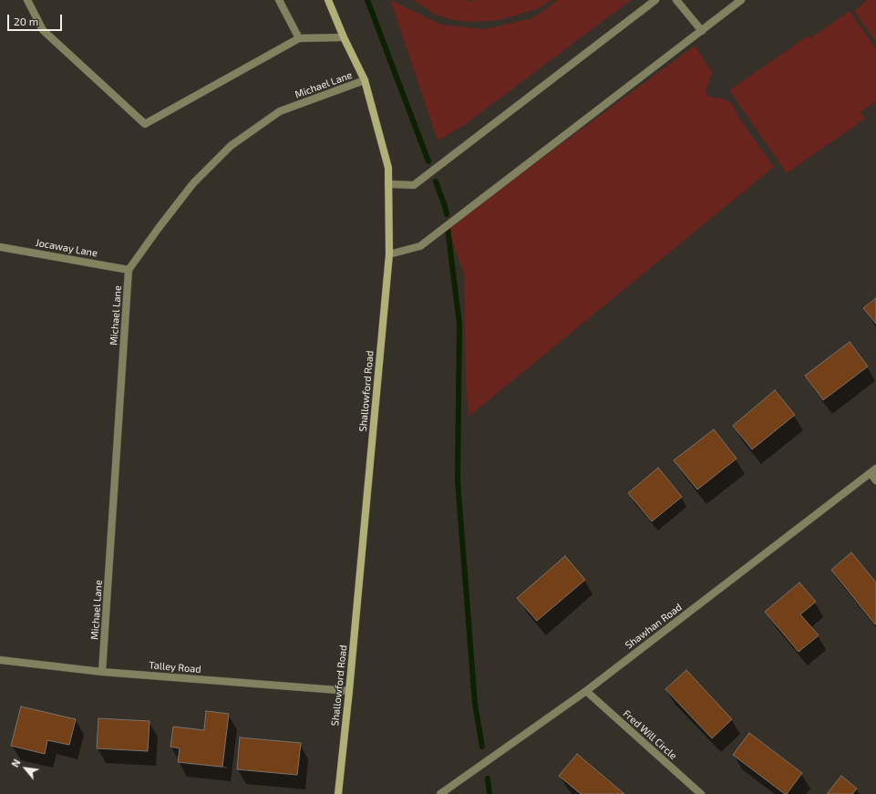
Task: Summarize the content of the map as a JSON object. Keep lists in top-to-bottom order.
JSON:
{
  "streets": {
    "street": [
      "Michael Lane",
      "Jocaway Lane",
      "Shallowford Road",
      "Shawhan Road",
      "Talley Road",
      "Fred Will Circle"
    ]
  },
  "crossings": [
    ["Michael Lane", "Jocaway Lane"],
    ["Michael Lane", "Shallowford Road"],
    ["Michael Lane", "Talley Road"],
    ["Shallowford Road", "Talley Road"],
    ["Shawhan Road", "Fred Will Circle"]
  ],
  "scale_bar": "20 m",
  "north": "top left"
}
